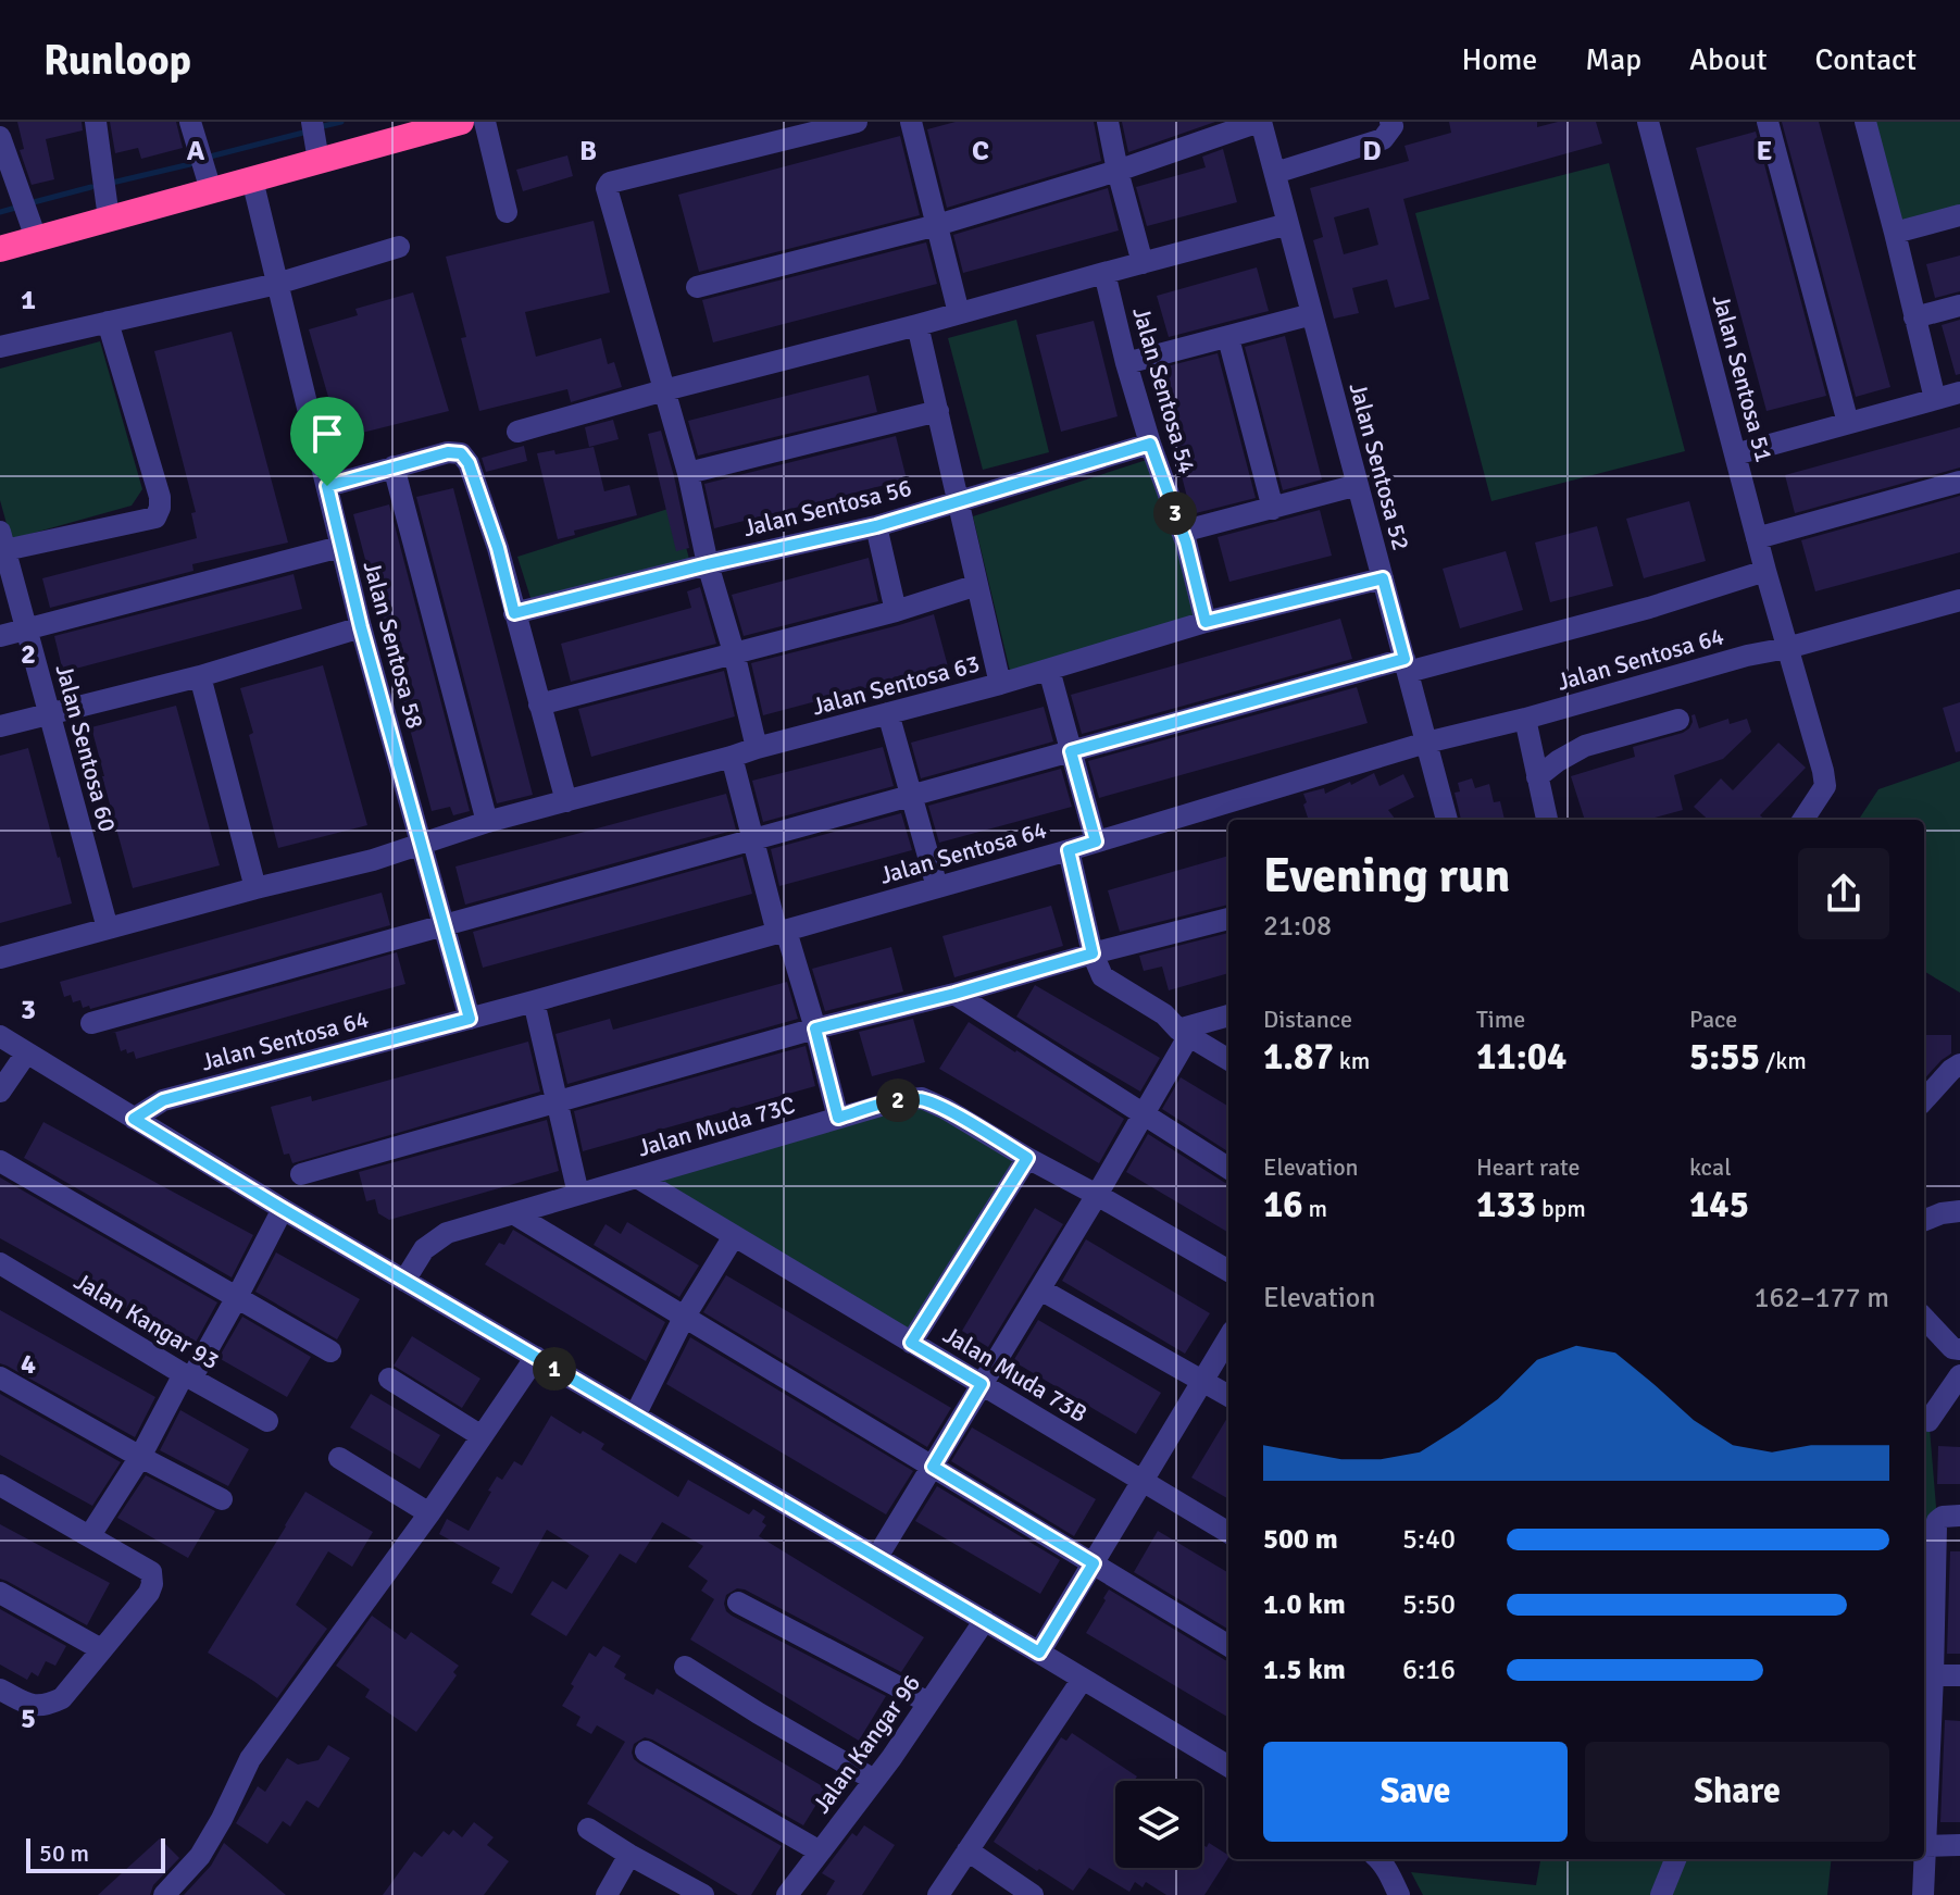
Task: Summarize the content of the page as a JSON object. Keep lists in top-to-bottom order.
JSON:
{
  "streets": {
    "street": [
      "Jalan Sentosa 51",
      "Jalan Sentosa 54",
      "Jalan Sentosa 52",
      "Jalan Sentosa 56",
      "Jalan Sentosa 58",
      "Jalan Sentosa 64",
      "Jalan Sentosa 63",
      "Jalan Sentosa 60",
      "Jalan Muda 73C",
      "Jalan Kangar 93",
      "Jalan Muda 73B",
      "Jalan Kangar 96"
    ]
  },
  "crossings": [
    ["Jalan Sentosa 51", "Jalan Sentosa 64"],
    ["Jalan Sentosa 54", "Jalan Sentosa 56"],
    ["Jalan Sentosa 54", "Jalan Sentosa 63"],
    ["Jalan Sentosa 52", "Jalan Sentosa 64"],
    ["Jalan Sentosa 52", "Jalan Sentosa 63"],
    ["Jalan Sentosa 58", "Jalan Sentosa 64"],
    ["Jalan Sentosa 58", "Jalan Sentosa 63"],
    ["Jalan Sentosa 63", "Jalan Sentosa 60"],
    ["Jalan Muda 73C", "Jalan Muda 73B"]
  ],
  "scale_bar": "50 m",
  "page": {
    "header": "Runloop",
    "nav": [
      "Home",
      "Map",
      "About",
      "Contact"
    ],
    "pins": ["3", "2", "1"],
    "heading": ["Evening run", "21:08"],
    "stats": [
      ["Distance", "1.87 km"],
      ["Time", "11:04"],
      ["Pace", "5:55 /km"],
      ["Elevation", "16 m"],
      ["Heart rate", "133 bpm"],
      ["kcal", "145"]
    ],
    "chart": ["Elevation", "162–177 m"],
    "list": [
      {
        "name": "500 m",
        "note": "5:40"
      },
      {
        "name": "1.0 km",
        "note": "5:50"
      },
      {
        "name": "1.5 km",
        "note": "6:16"
      }
    ],
    "buttons": ["Save", "Share"],
    "scale": "50 m"
  },
  "grid": {
    "columns": [
      "A",
      "B",
      "C",
      "D",
      "E"
    ],
    "rows": [
      "1",
      "2",
      "3",
      "4",
      "5"
    ]
  }
}
